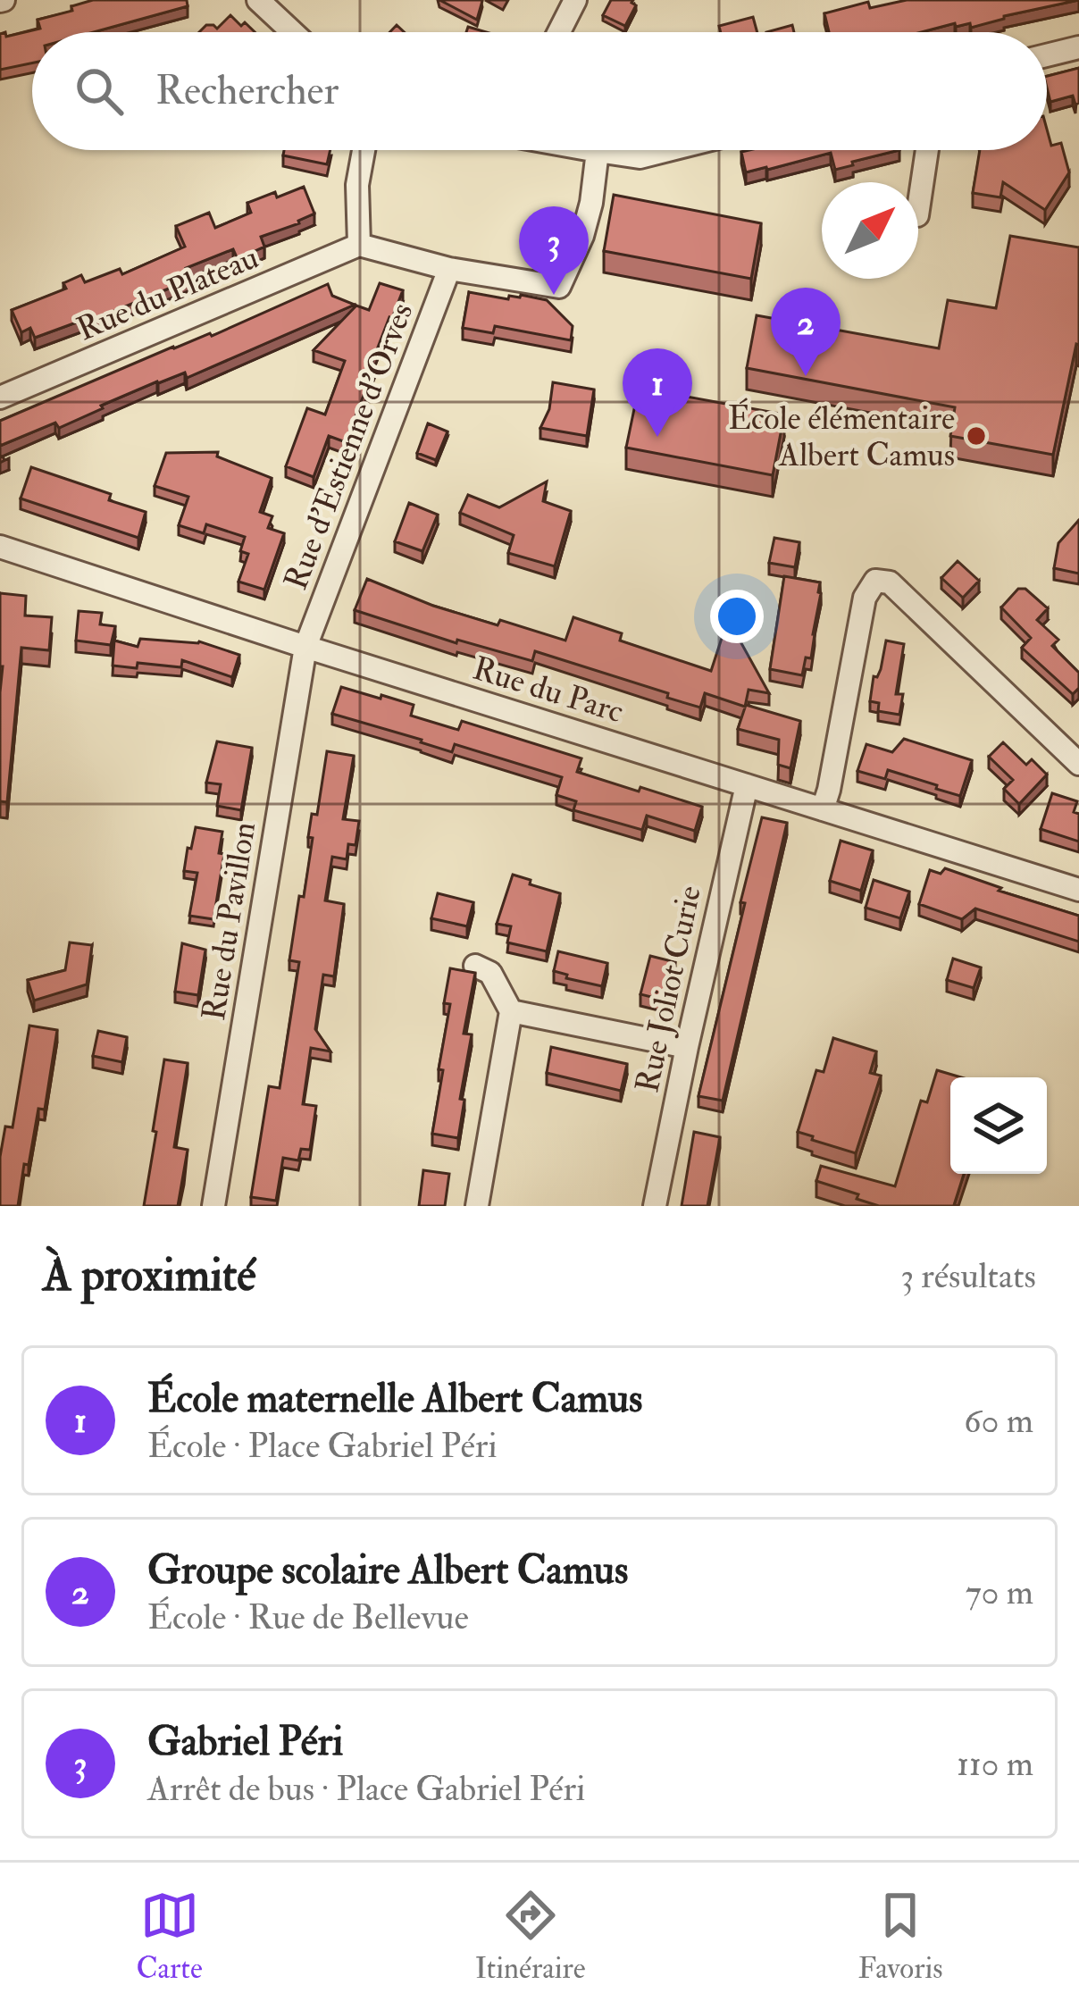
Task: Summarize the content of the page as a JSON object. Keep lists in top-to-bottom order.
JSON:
{
  "streets": {
    "street": [
      "Rue du Plateau",
      "Rue d'Estienne d'Orves",
      "Rue du Parc",
      "Rue du Pavillon",
      "Rue Joliot Curie"
    ]
  },
  "crossings": [
    ["Rue d'Estienne d'Orves", "Rue du Parc"],
    ["Rue d'Estienne d'Orves", "Rue du Pavillon"],
    ["Rue du Parc", "Rue du Pavillon"],
    ["Rue du Parc", "Rue Joliot Curie"]
  ],
  "places": ["École élémentaire Albert Camus"],
  "north": "top right",
  "page": {
    "search": "Rechercher",
    "pins": ["3", "2", "1"],
    "heading": ["À proximité", "3 résultats"],
    "list": [
      {
        "mark": "1",
        "name": "École maternelle Albert Camus",
        "note": "École · Place Gabriel Péri",
        "value": "60 m"
      },
      {
        "mark": "2",
        "name": "Groupe scolaire Albert Camus",
        "note": "École · Rue de Bellevue",
        "value": "70 m"
      },
      {
        "mark": "3",
        "name": "Gabriel Péri",
        "note": "Arrêt de bus · Place Gabriel Péri",
        "value": "110 m"
      }
    ],
    "nav": ["Carte", "Itinéraire", "Favoris"]
  }
}
